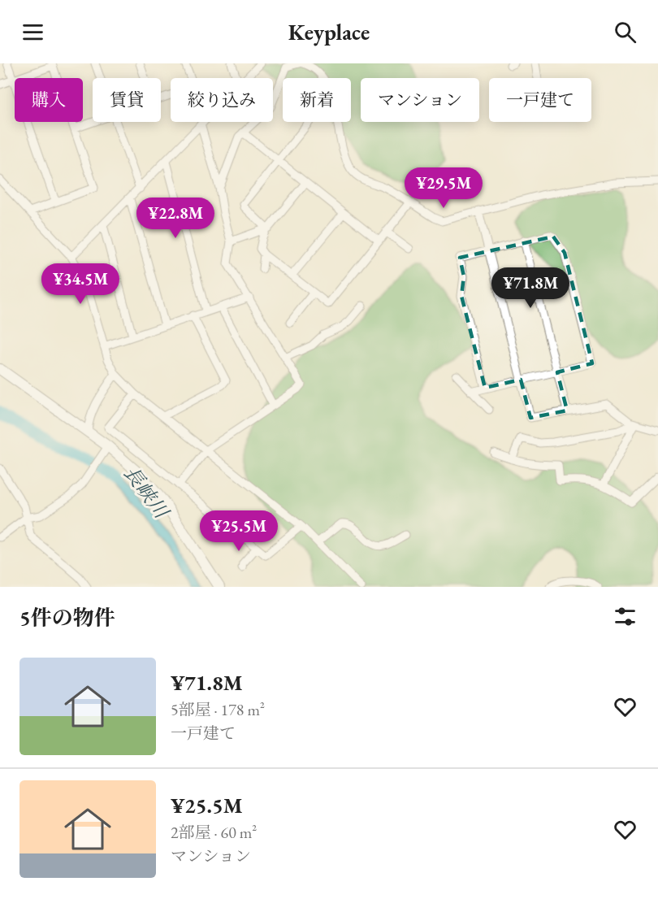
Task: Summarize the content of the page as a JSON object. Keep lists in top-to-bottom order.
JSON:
{
  "water": ["長峡川"],
  "page": {
    "header": "Keyplace",
    "chip": [
      "購入",
      "賃貸",
      "絞り込み",
      "新着",
      "マンション",
      "一戸建て"
    ],
    "price": [
      "¥29.5M",
      "¥22.8M",
      "¥34.5M",
      "¥71.8M",
      "¥25.5M"
    ],
    "heading": "5件の物件",
    "list": [
      {
        "name": "¥71.8M",
        "note": "5部屋 · 178 m² · 一戸建て"
      },
      {
        "name": "¥25.5M",
        "note": "2部屋 · 60 m² · マンション"
      }
    ]
  }
}
